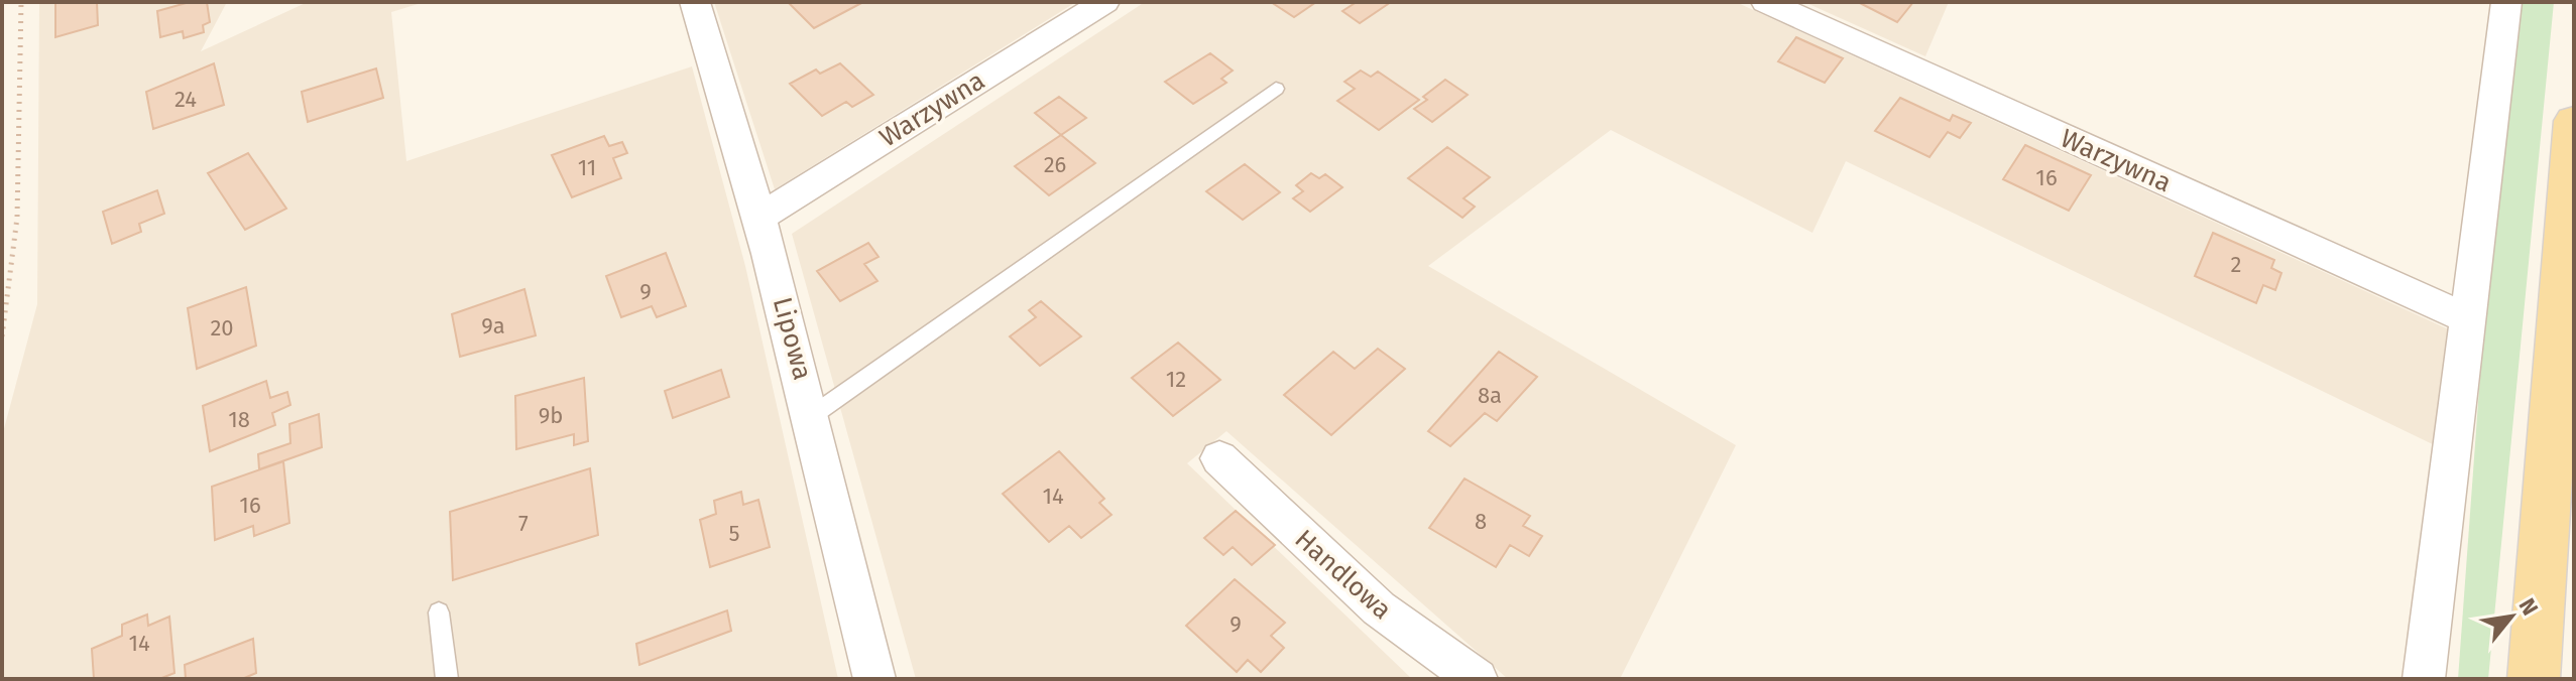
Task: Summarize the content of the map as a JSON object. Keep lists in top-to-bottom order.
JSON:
{
  "streets": {
    "street": ["Warzywna", "Lipowa", "Handlowa"]
  },
  "crossings": [
    ["Warzywna", "Lipowa"]
  ],
  "house_numbers": [
    "24",
    "26",
    "11",
    "16",
    "2",
    "9",
    "9a",
    "20",
    "12",
    "8a",
    "9b",
    "18",
    "14",
    "16",
    "8",
    "7",
    "5",
    "9",
    "14"
  ],
  "north": "top right"
}
